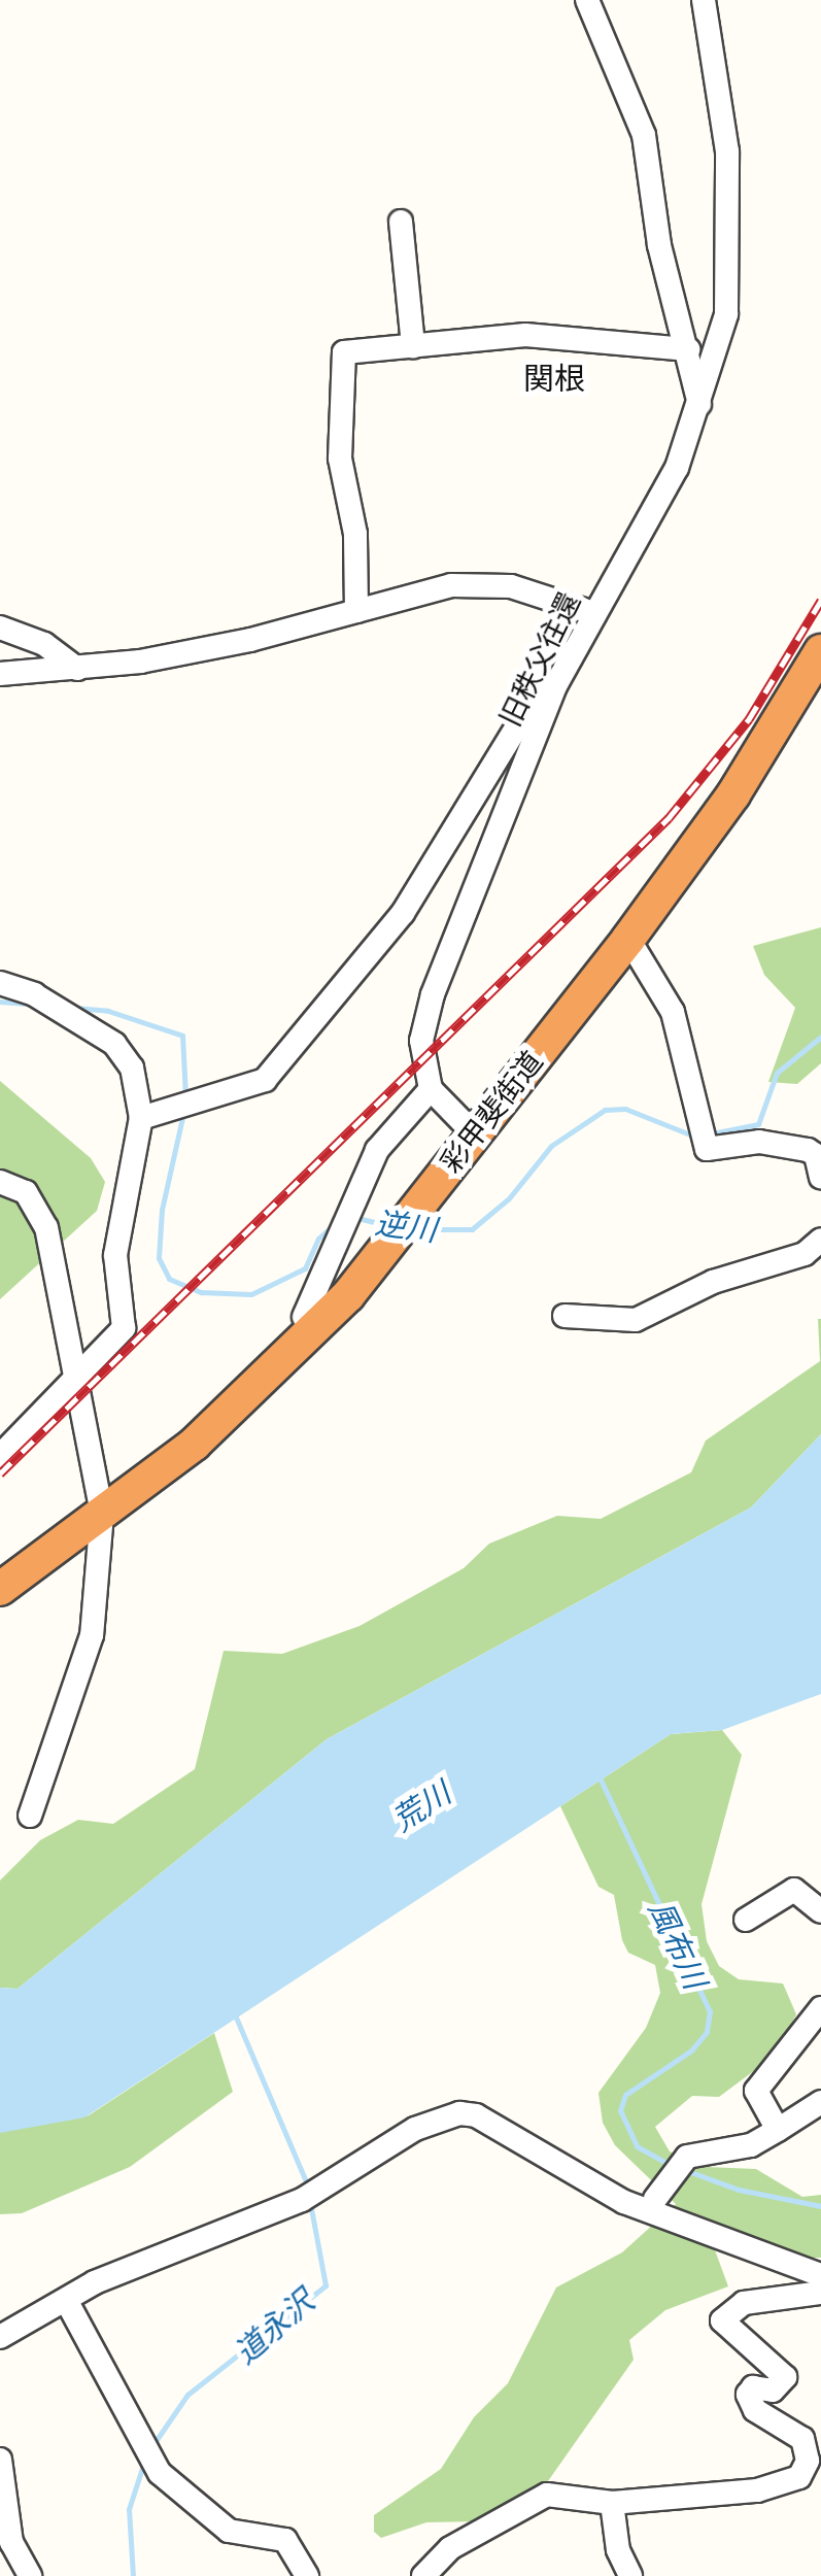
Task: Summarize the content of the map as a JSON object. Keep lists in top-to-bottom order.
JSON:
{
  "streets": {
    "highway": ["彩甲斐街道"],
    "street": ["旧秩父往還"]
  },
  "districts": ["関根"],
  "water": [
    "逆川",
    "荒川",
    "風布川",
    "道永沢"
  ]
}
